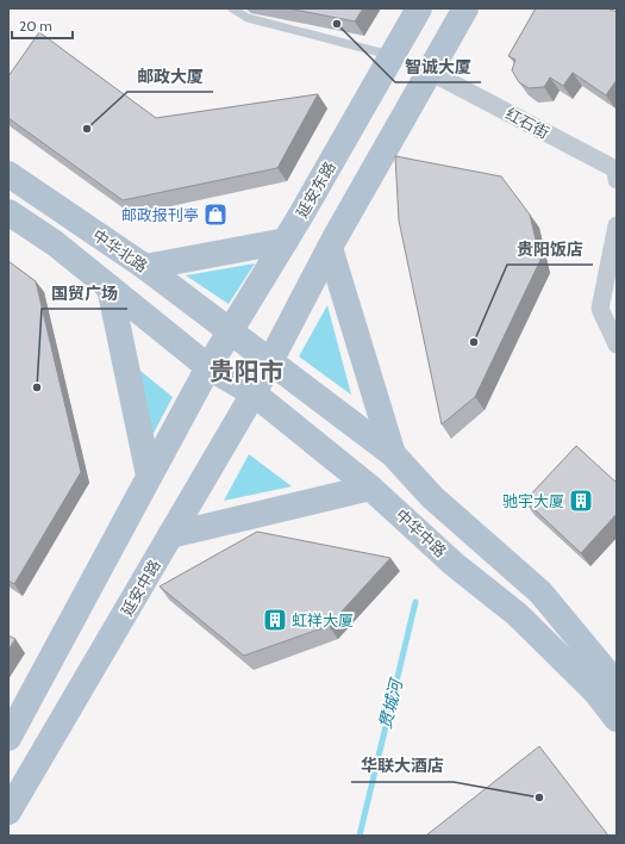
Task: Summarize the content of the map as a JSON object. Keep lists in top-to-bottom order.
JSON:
{
  "streets": {
    "main road": [
      "延安东路",
      "中华北路",
      "中华中路",
      "延安中路"
    ],
    "street": ["红石街"]
  },
  "crossings": [
    ["延安东路", "中华北路"],
    ["延安东路", "中华中路"],
    ["中华中路", "延安中路"]
  ],
  "districts": ["贵阳市"],
  "water": ["贯城河"],
  "places": {
    "other": [
      "智诚大厦",
      "邮政大厦",
      "贵阳饭店",
      "国贸广场",
      "华联大酒店"
    ],
    "shop": ["邮政报刊亭"],
    "building": ["驰宇大厦", "虹祥大厦"]
  },
  "scale_bar": "20 m"
}
